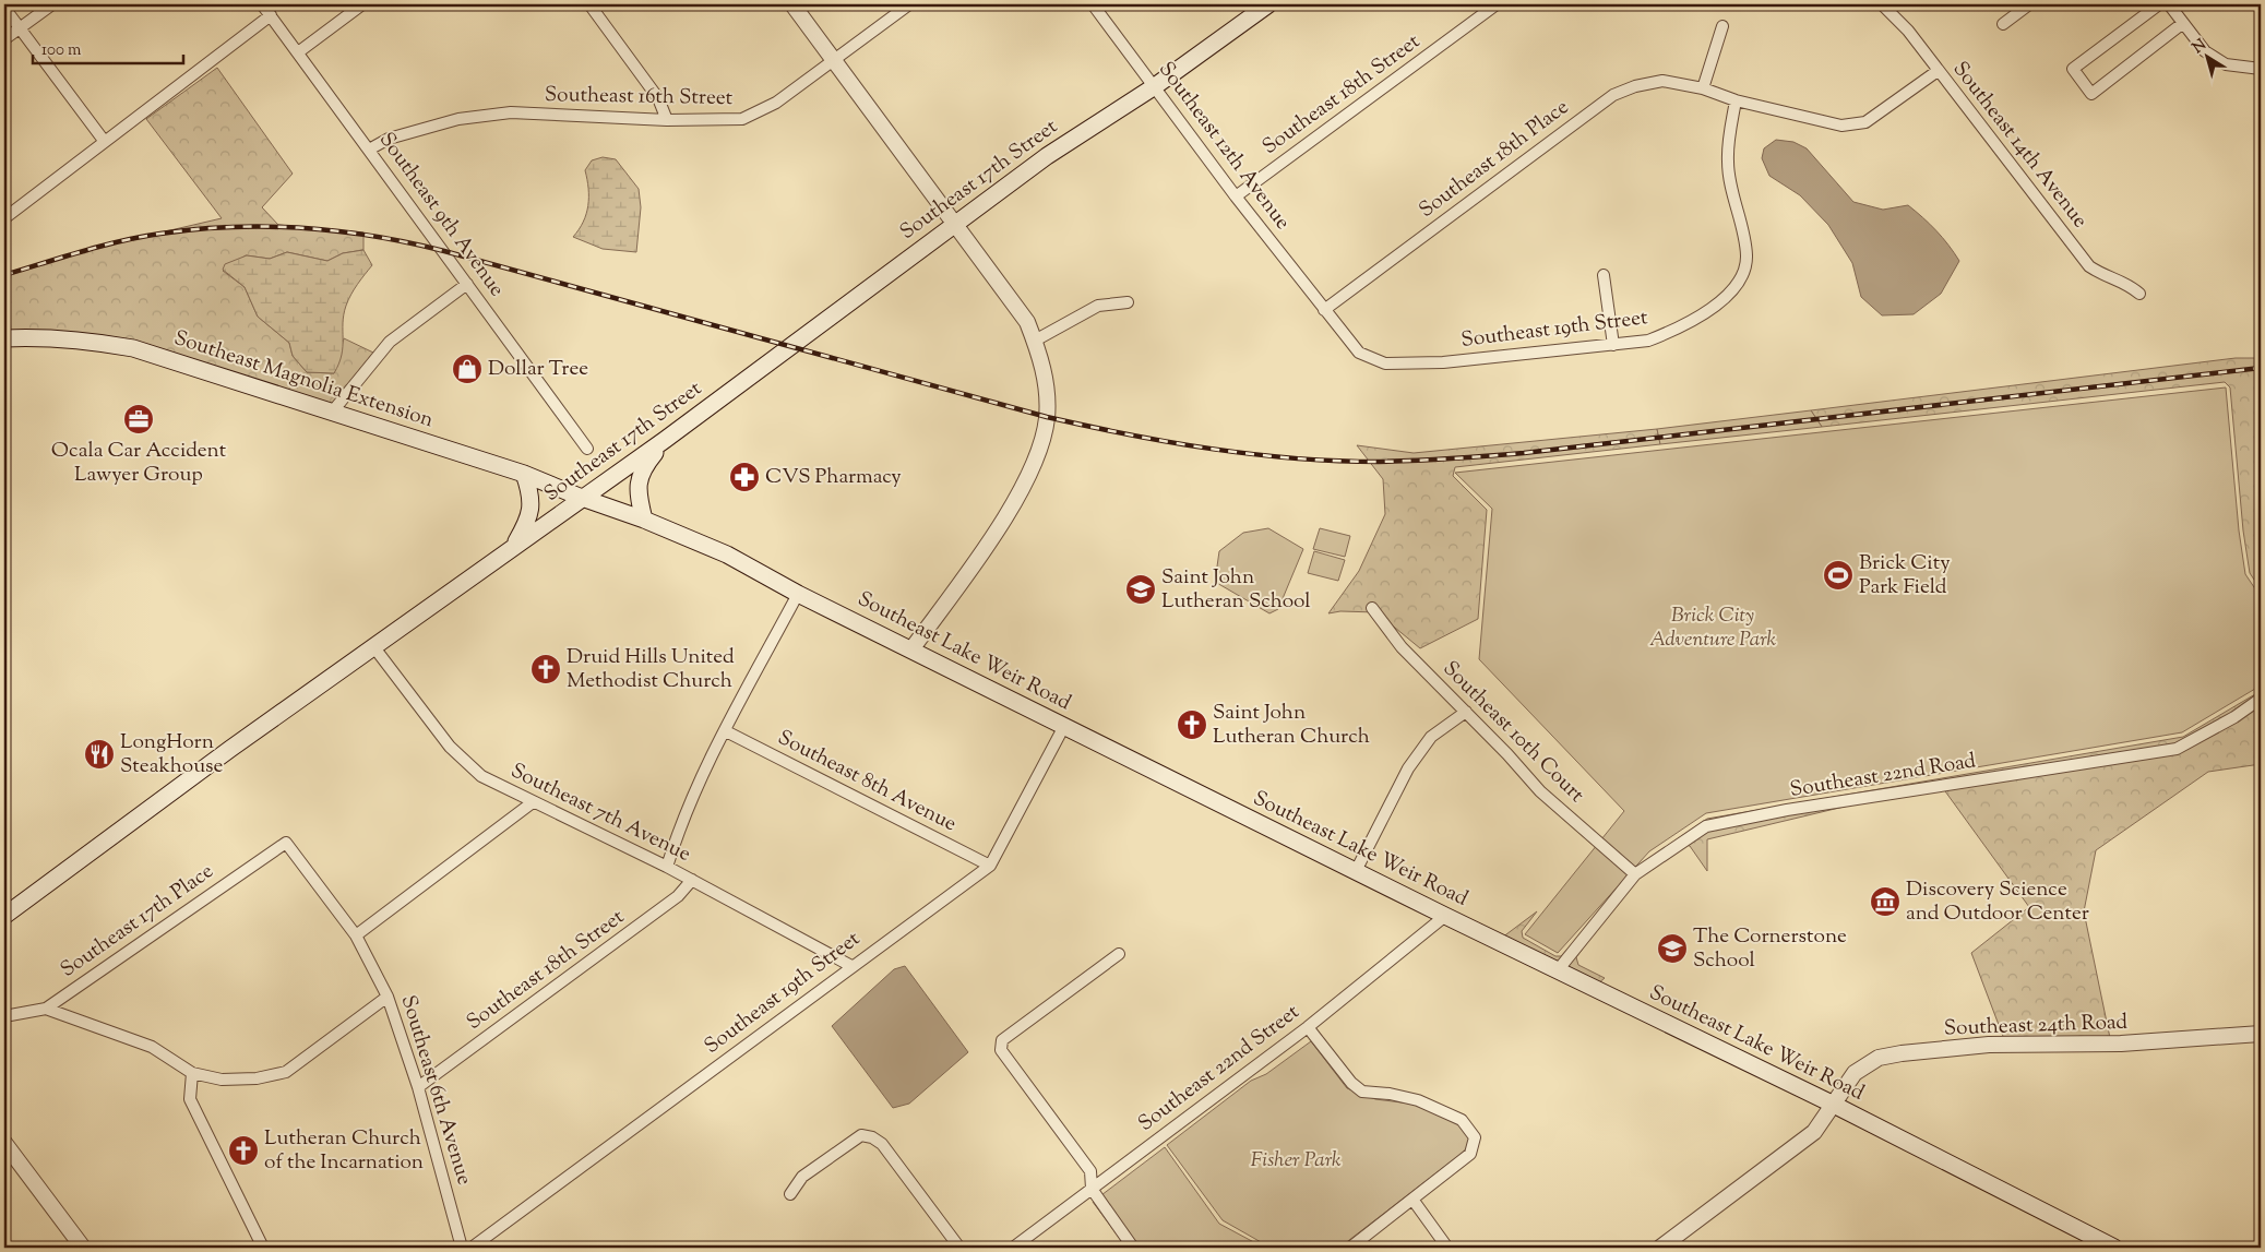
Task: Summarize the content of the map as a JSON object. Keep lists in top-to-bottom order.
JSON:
{
  "streets": {
    "main road": ["Southeast 17th Street", "Southeast Magnolia Extension", "Southeast Lake Weir Road"],
    "street": [
      "Southeast 18th Street",
      "Southeast 16th Street",
      "Southeast 14th Avenue",
      "Southeast 12th Avenue",
      "Southeast 18th Place",
      "Southeast 9th Avenue",
      "Southeast 19th Street",
      "Southeast 10th Court",
      "Southeast 22nd Road",
      "Southeast 8th Avenue",
      "Southeast 7th Avenue",
      "Southeast 17th Place",
      "Southeast 24th Road",
      "Southeast 22nd Street",
      "Southeast 6th Avenue"
    ]
  },
  "crossings": [
    ["Southeast 18th Street", "Southeast 12th Avenue"],
    ["Southeast 18th Street", "Southeast 7th Avenue"],
    ["Southeast 18th Street", "Southeast 6th Avenue"],
    ["Southeast 16th Street", "Southeast 9th Avenue"],
    ["Southeast 14th Avenue", "Southeast 18th Place"],
    ["Southeast 12th Avenue", "Southeast 18th Place"],
    ["Southeast 12th Avenue", "Southeast 17th Street"],
    ["Southeast 12th Avenue", "Southeast 19th Street"],
    ["Southeast 18th Place", "Southeast 19th Street"],
    ["Southeast 17th Street", "Southeast Magnolia Extension"],
    ["Southeast 17th Street", "Southeast Lake Weir Road"],
    ["Southeast 17th Street", "Southeast 7th Avenue"],
    ["Southeast 19th Street", "Southeast Lake Weir Road"],
    ["Southeast 19th Street", "Southeast 8th Avenue"],
    ["Southeast 19th Street", "Southeast 7th Avenue"],
    ["Southeast Magnolia Extension", "Southeast Lake Weir Road"],
    ["Southeast Lake Weir Road", "Southeast 22nd Road"],
    ["Southeast Lake Weir Road", "Southeast 24th Road"],
    ["Southeast Lake Weir Road", "Southeast 22nd Street"],
    ["Southeast 10th Court", "Southeast 22nd Road"],
    ["Southeast 17th Place", "Southeast 6th Avenue"]
  ],
  "parks": ["Brick City Adventure Park", "Fisher Park"],
  "places": {
    "shop": ["Dollar Tree"],
    "office": ["Ocala Car Accident Lawyer Group"],
    "pharmacy": ["CVS Pharmacy"],
    "sports": ["Brick City Park Field"],
    "school or university": ["Saint John Lutheran School", "The Cornerstone School"],
    "church": ["Druid Hills United Methodist Church", "Saint John Lutheran Church", "Lutheran Church of the Incarnation"],
    "restaurant": ["LongHorn Steakhouse"],
    "museum": ["Discovery Science and Outdoor Center"]
  },
  "scale_bar": "100 m",
  "north": "top left"
}
